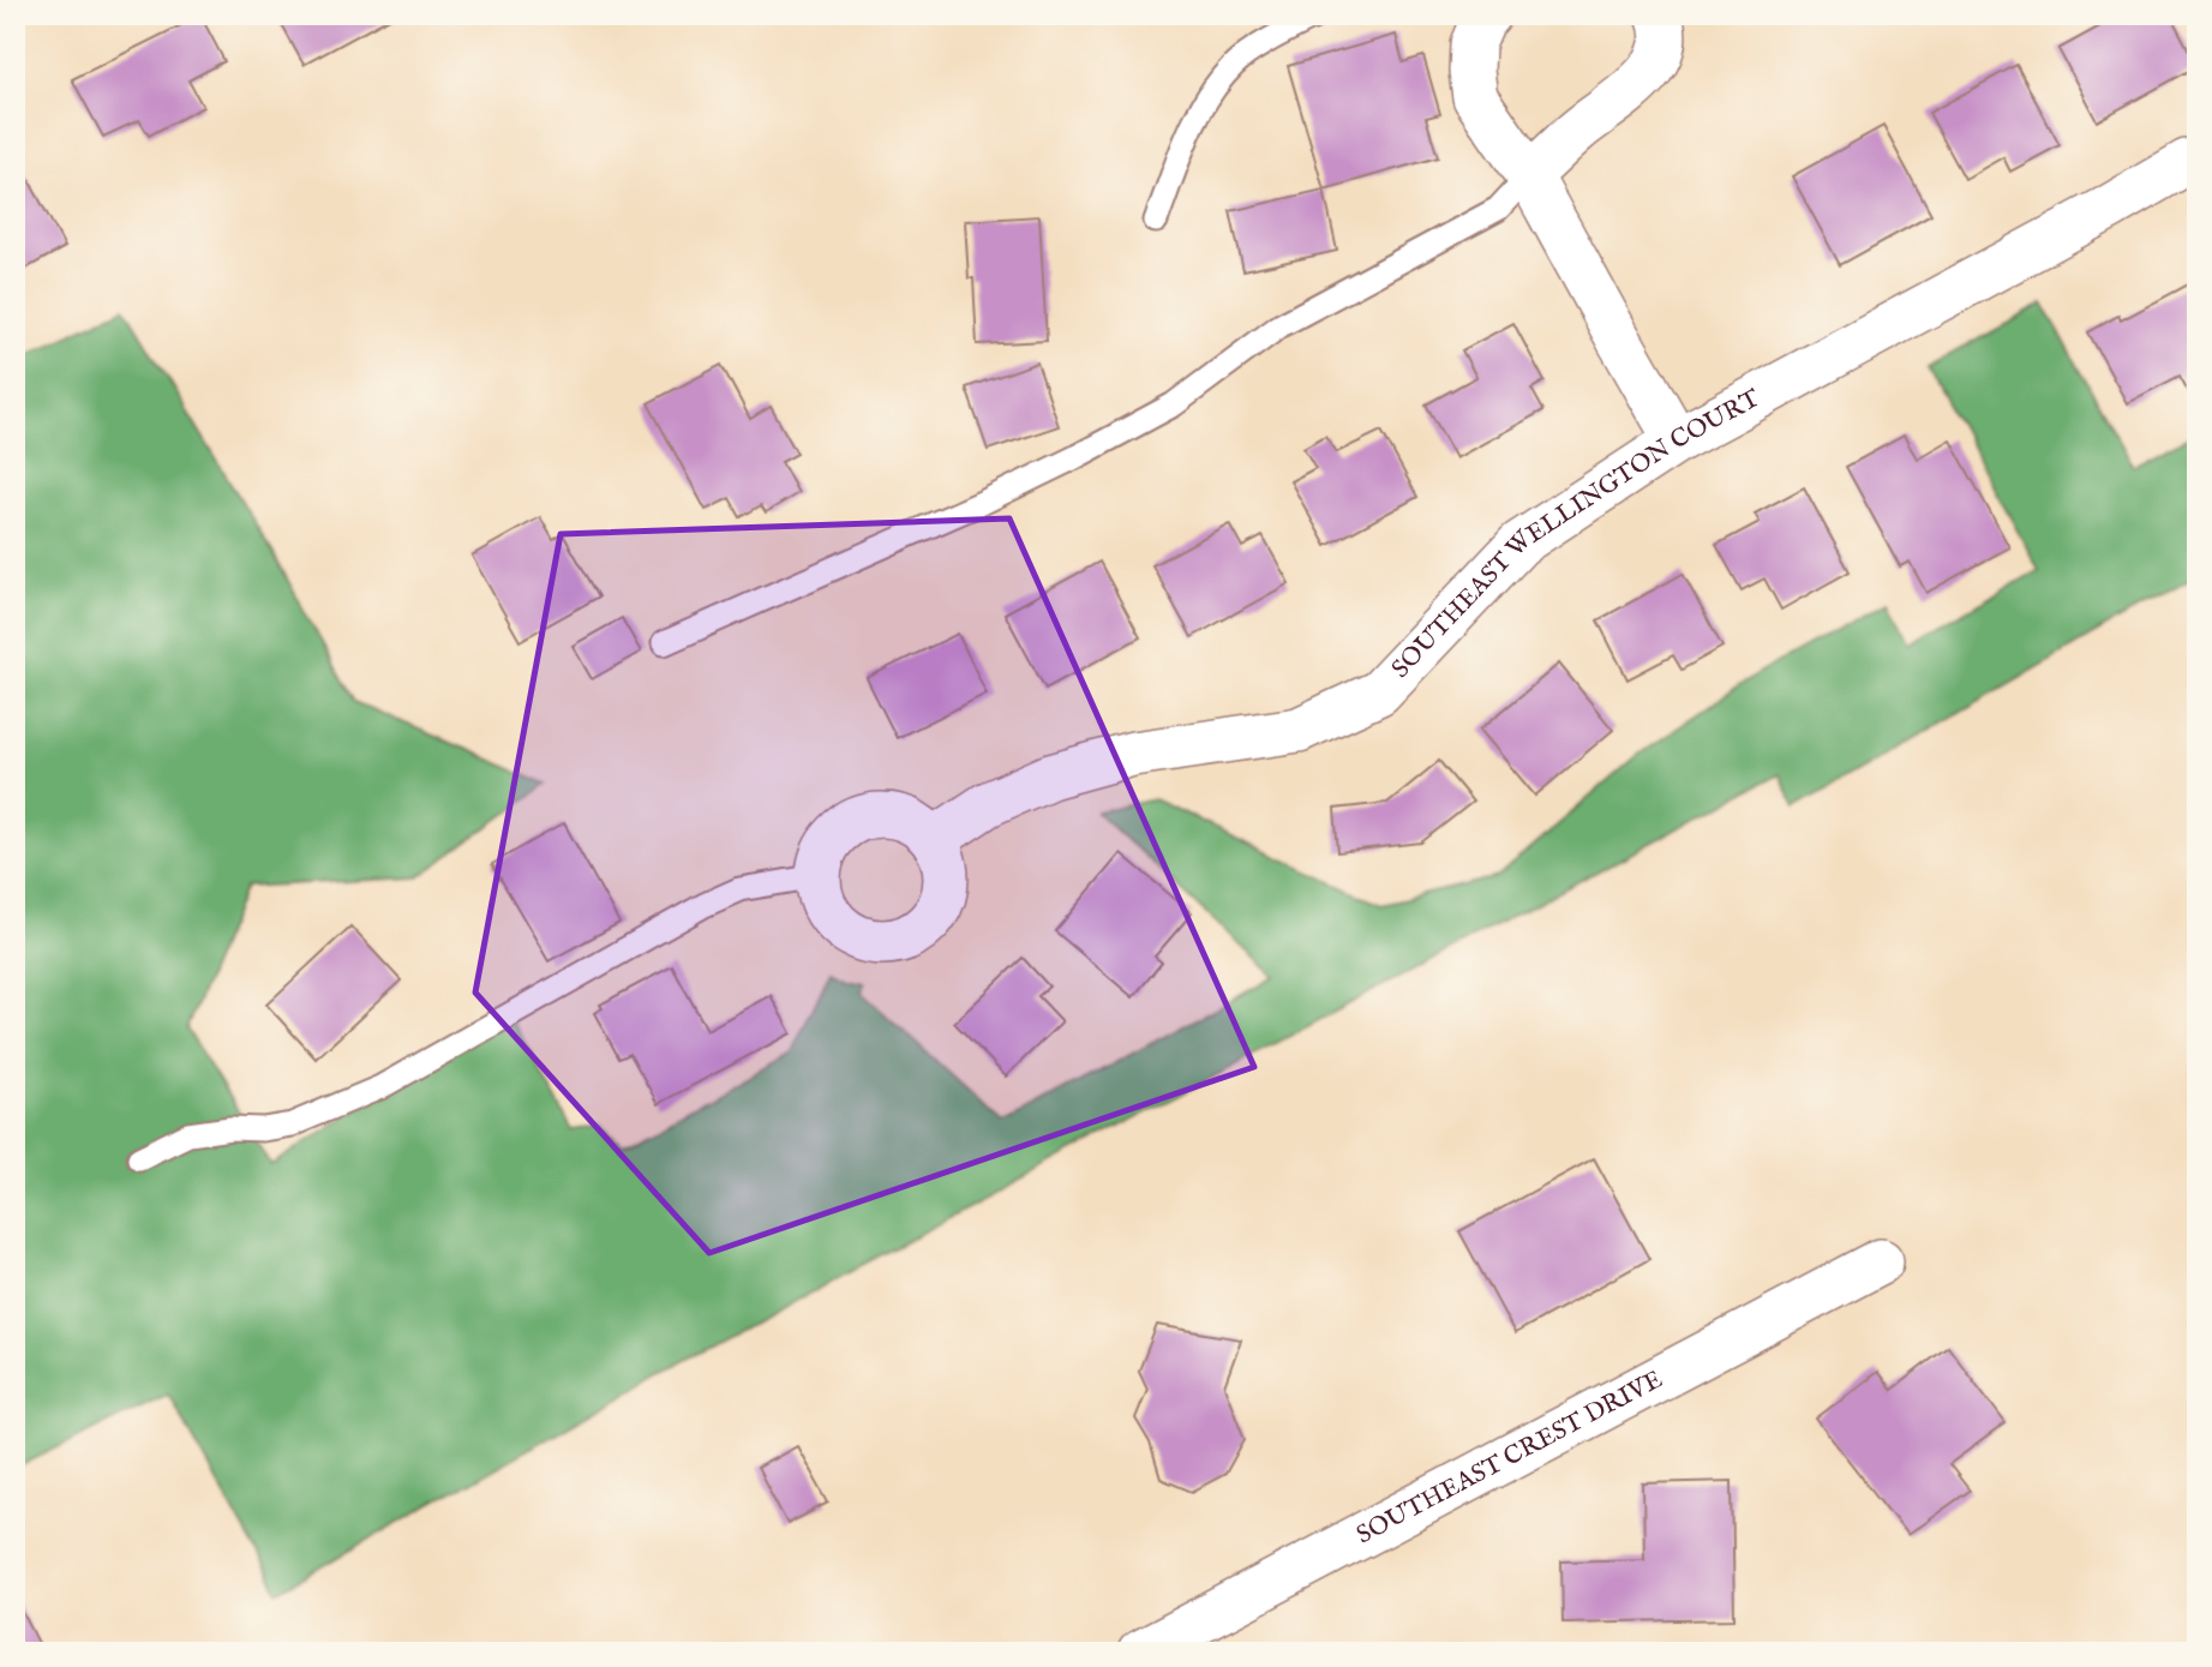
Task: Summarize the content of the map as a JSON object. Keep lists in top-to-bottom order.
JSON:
{
  "streets": {
    "street": ["SOUTHEAST WELLINGTON COURT", "SOUTHEAST CREST DRIVE"]
  }
}
